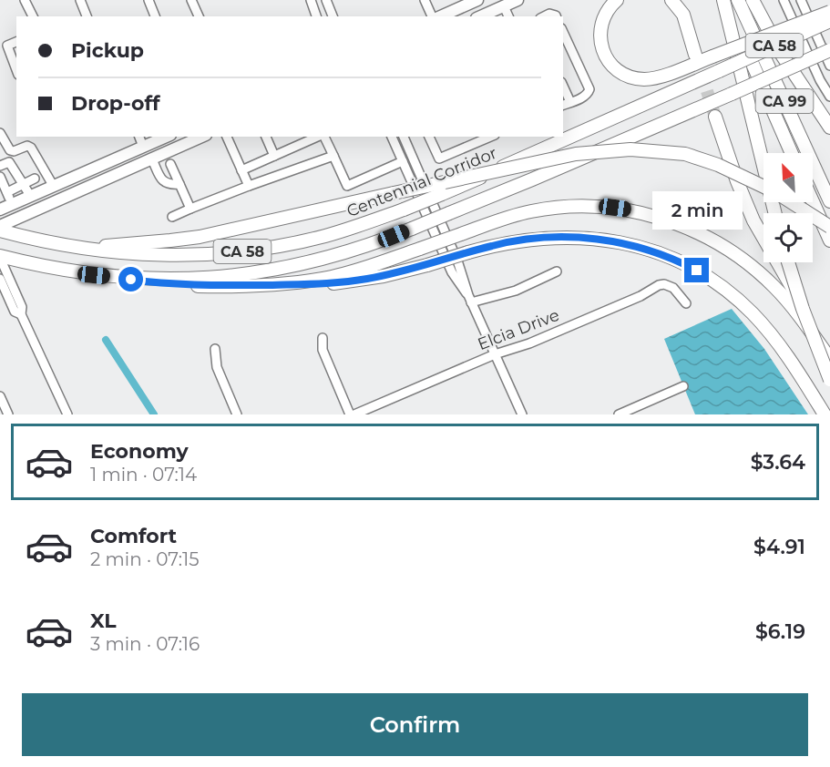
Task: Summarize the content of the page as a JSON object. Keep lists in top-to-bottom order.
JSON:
{
  "streets": {
    "highway": ["CA 58", "CA 99", "Centennial Corridor"],
    "street": ["Elcia Drive"]
  },
  "north": "top left",
  "page": {
    "banner": ["Pickup", "Drop-off"],
    "bubble": "2 min",
    "list": [
      {
        "name": "Economy",
        "note": "1 min · 07:14",
        "value": "$3.64"
      },
      {
        "name": "Comfort",
        "note": "2 min · 07:15",
        "value": "$4.91"
      },
      {
        "name": "XL",
        "note": "3 min · 07:16",
        "value": "$6.19"
      }
    ],
    "buttons": "Confirm"
  }
}
